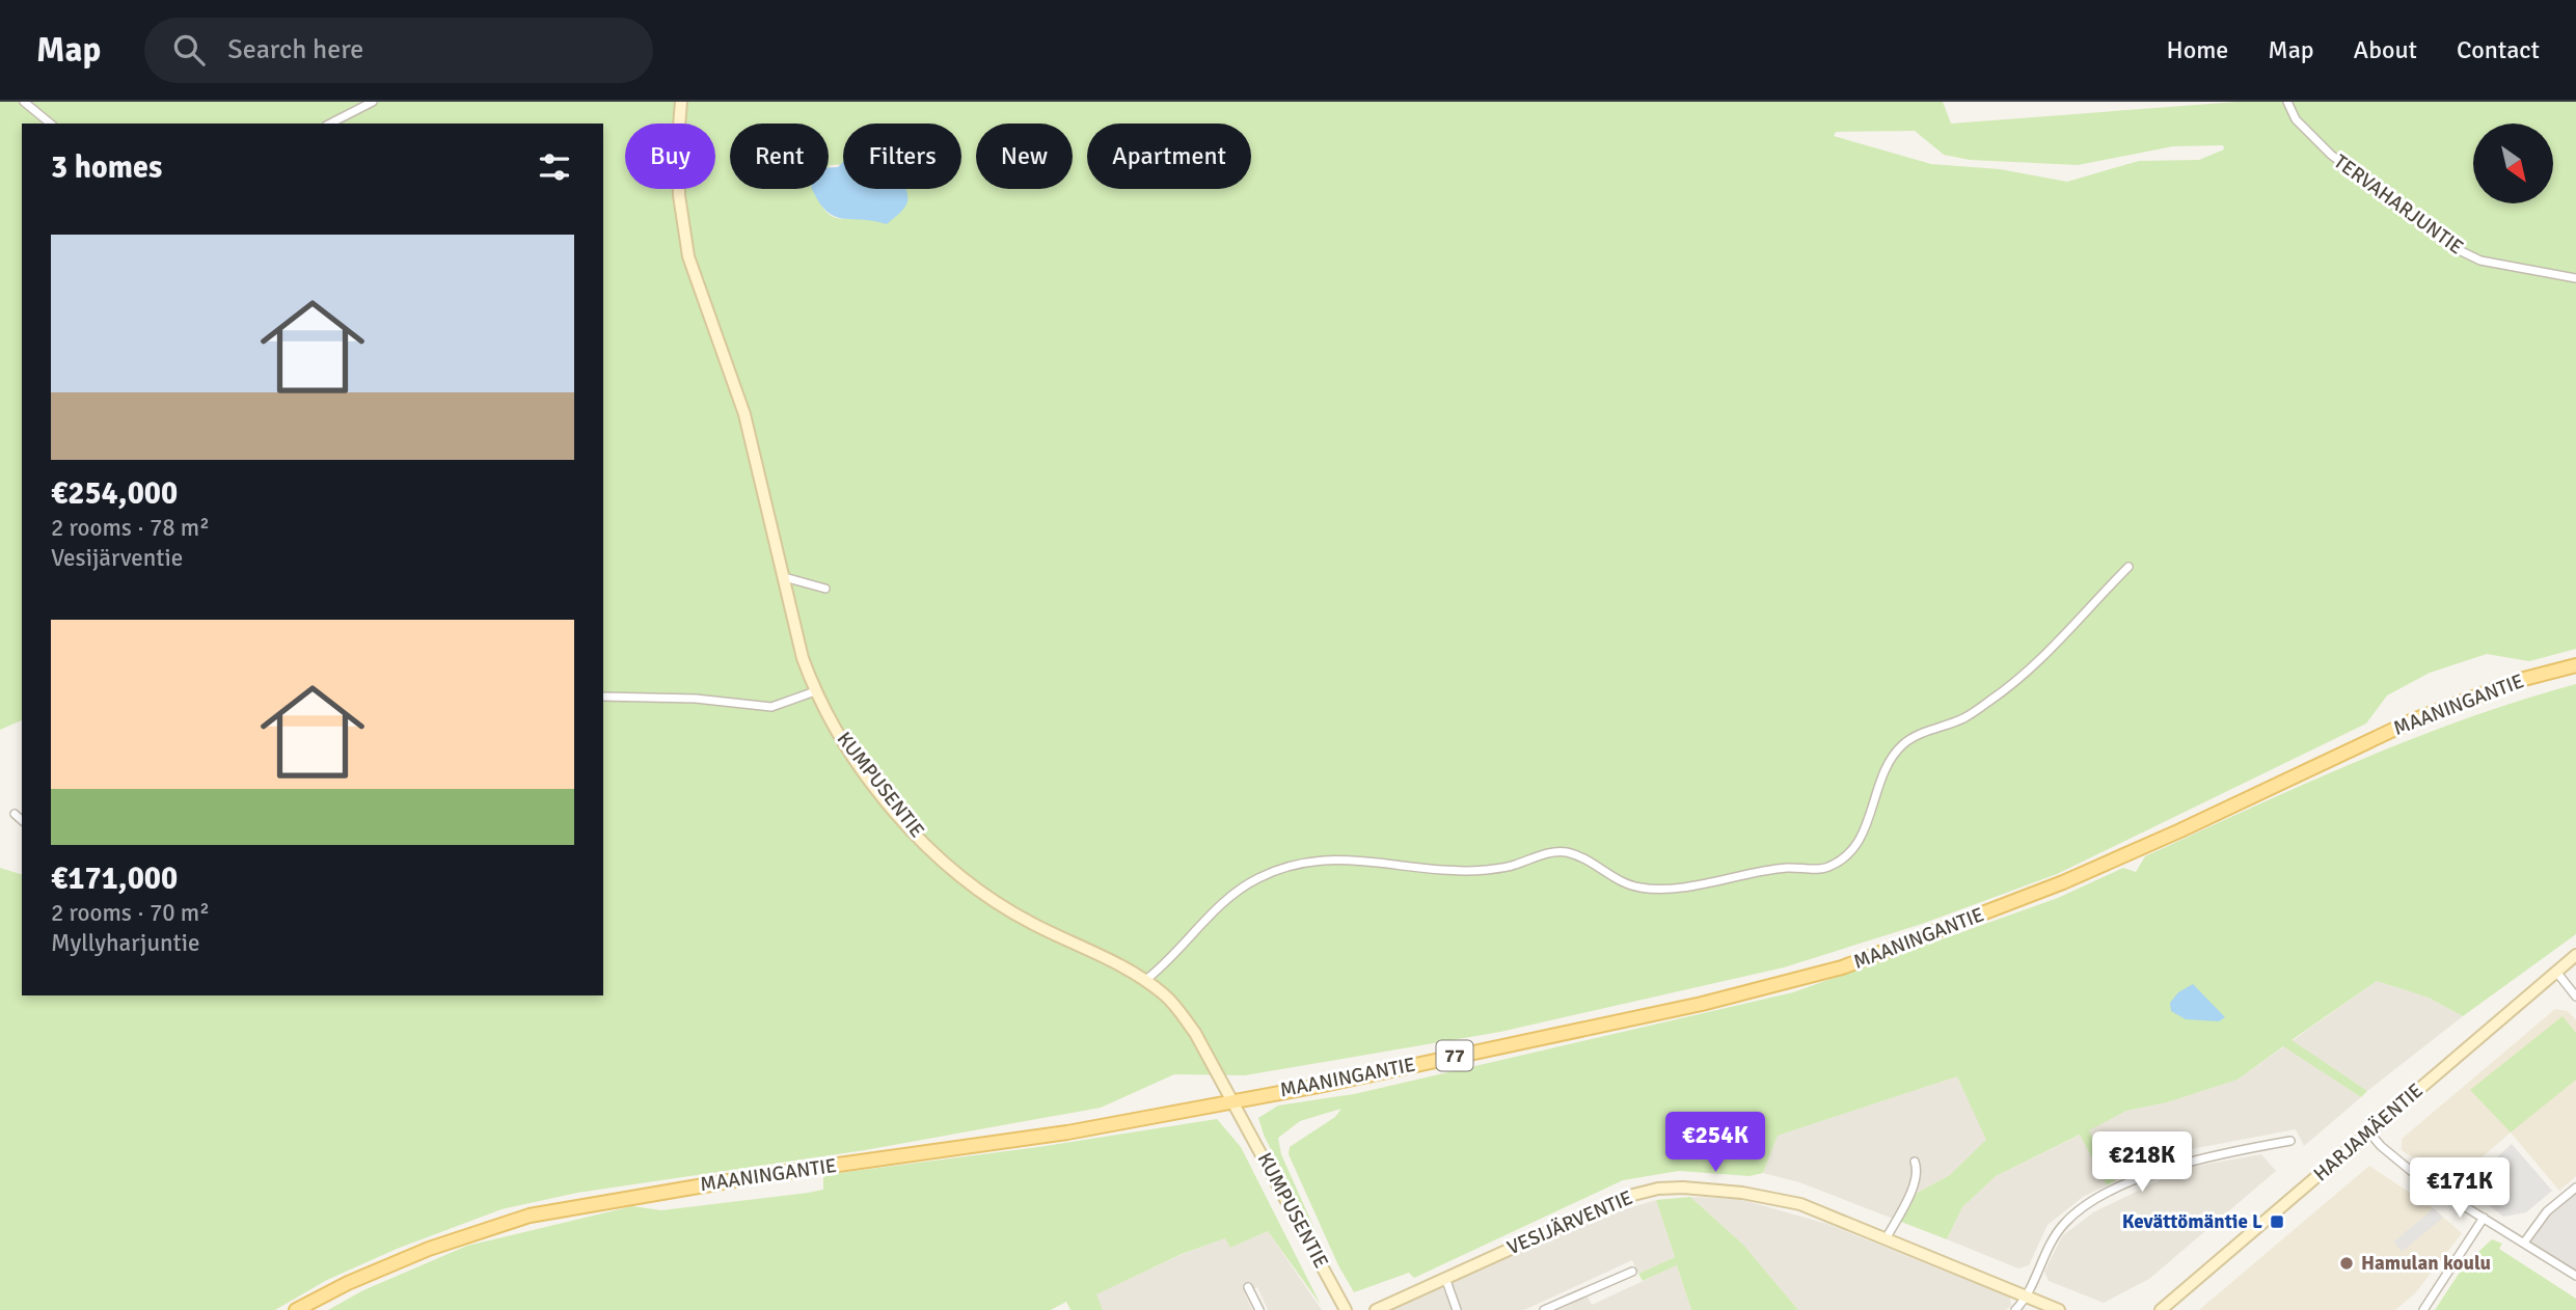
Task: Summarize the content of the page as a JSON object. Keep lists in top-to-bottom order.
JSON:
{
  "streets": {
    "main road": ["MAANINGANTIE", "77"],
    "street": [
      "TERVAHARJUNTIE",
      "KUMPUSENTIE",
      "HARJAMÄENTIE",
      "VESIJÄRVENTIE"
    ]
  },
  "crossings": [
    ["MAANINGANTIE", "KUMPUSENTIE"]
  ],
  "places": {
    "transit": ["Kevättömäntie L"],
    "other": ["Hamulan koulu"]
  },
  "north": "bottom right",
  "page": {
    "header": "Map",
    "search": "Search here",
    "nav": [
      "Home",
      "Map",
      "About",
      "Contact"
    ],
    "chip": [
      "Buy",
      "Rent",
      "Filters",
      "New",
      "Apartment"
    ],
    "heading": "3 homes",
    "list": [
      {
        "name": "€254,000",
        "note": "2 rooms · 78 m² · Vesijärventie"
      },
      {
        "name": "€171,000",
        "note": "2 rooms · 70 m² · Myllyharjuntie"
      }
    ],
    "price": ["€254K", "€218K", "€171K"]
  }
}
